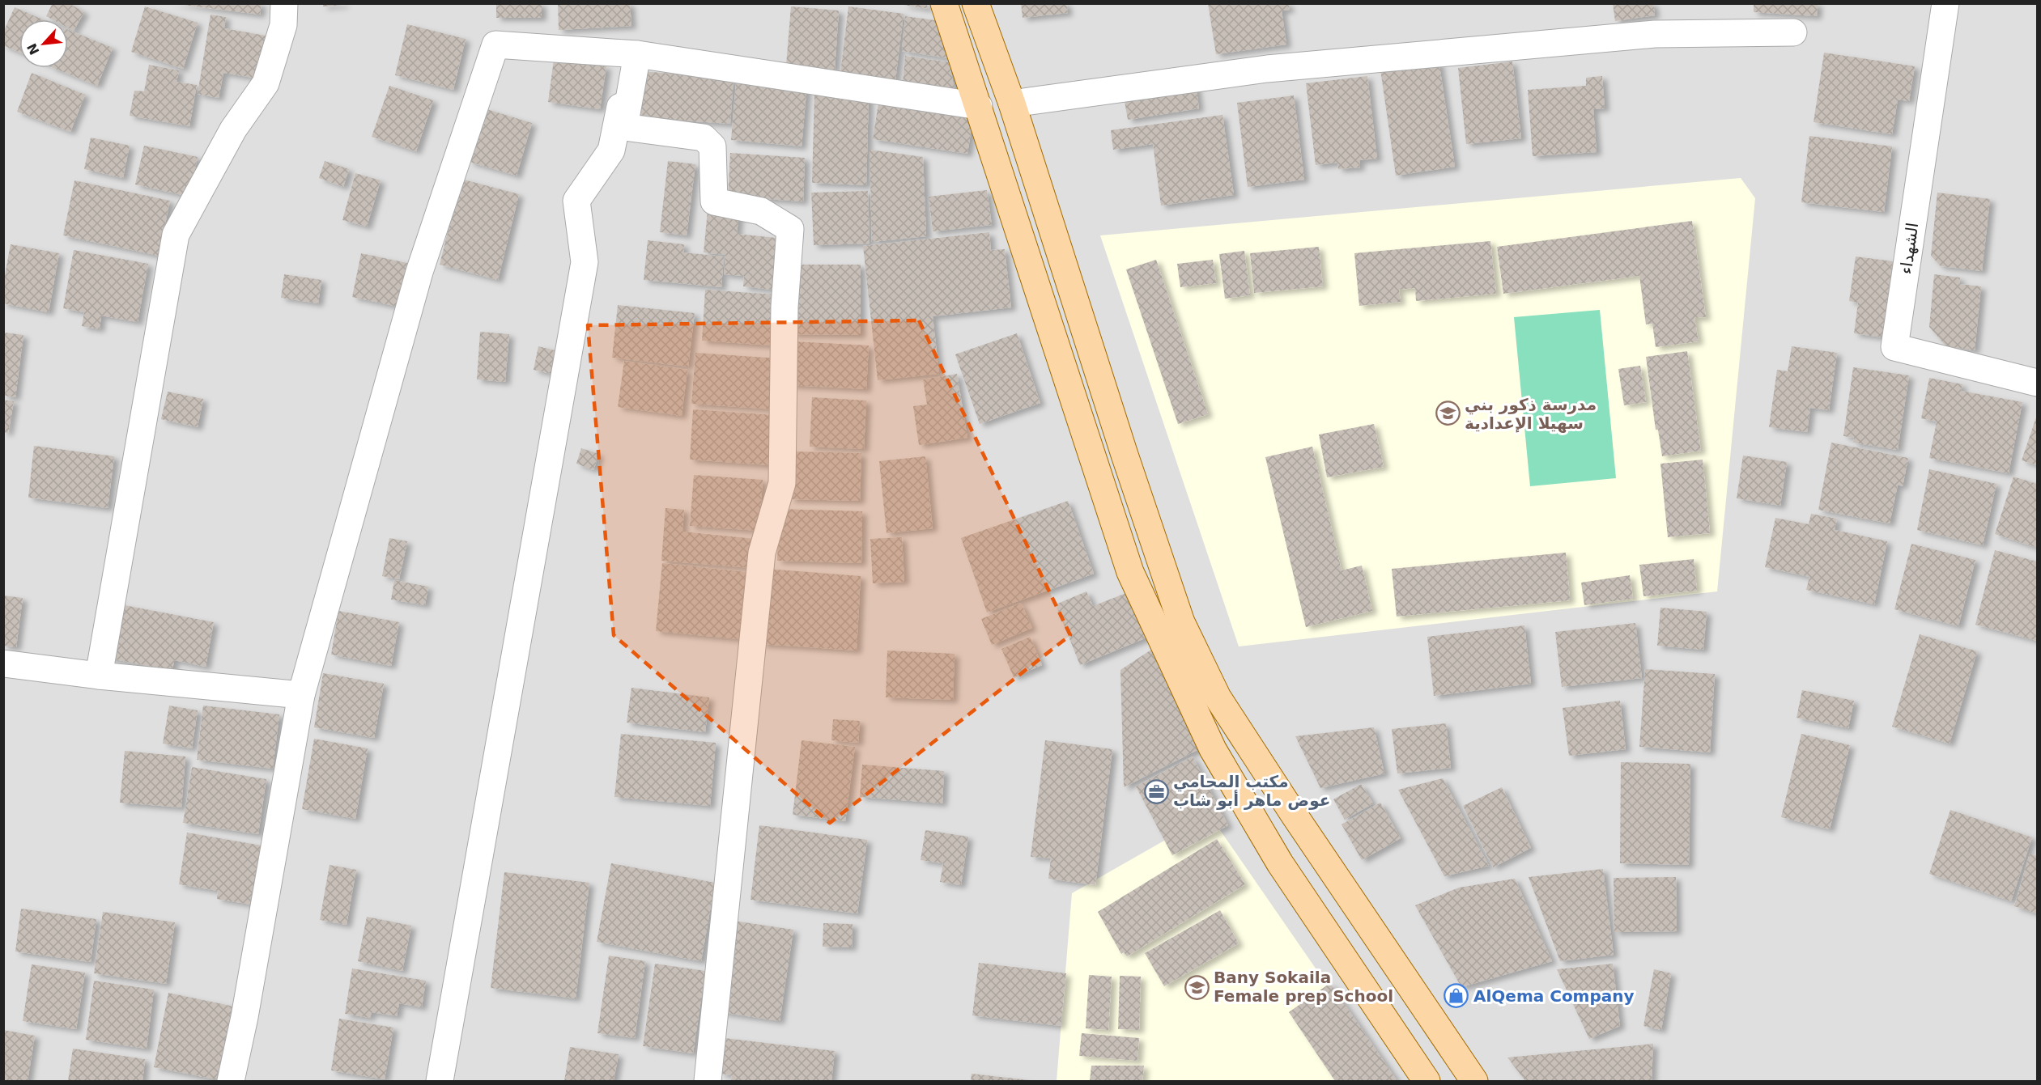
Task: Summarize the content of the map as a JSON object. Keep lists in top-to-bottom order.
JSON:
{
  "streets": {
    "street": ["الشهداء"]
  },
  "places": {
    "school or university": ["مدرسة ذكور بني سهيلا الإعدادية", "Bany Sokaila Female prep School"],
    "office": ["مكتب المحامي عوض ماهر أبو شاب"],
    "shop": ["AlQema Company"]
  },
  "north": "bottom left"
}
